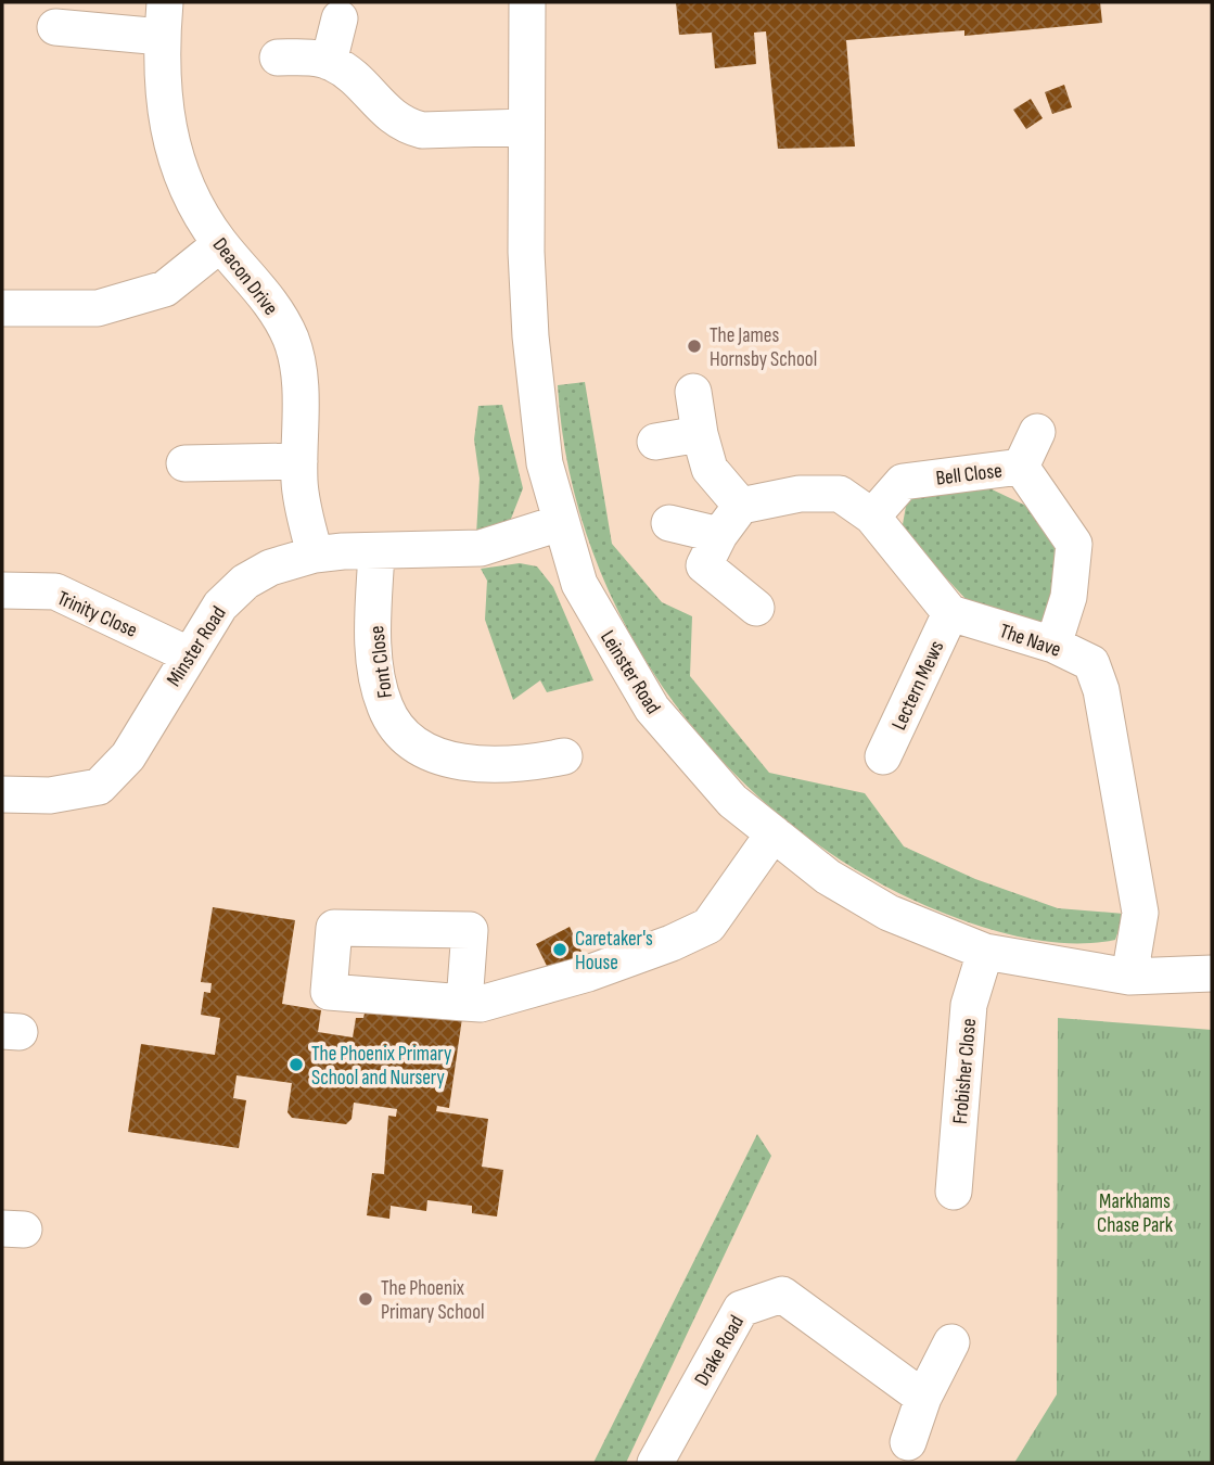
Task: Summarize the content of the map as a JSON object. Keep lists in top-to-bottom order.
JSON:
{
  "streets": {
    "street": [
      "Deacon Drive",
      "Bell Close",
      "Trinity Close",
      "The Nave",
      "Minster Road",
      "Font Close",
      "Leinster Road",
      "Lectern Mews",
      "Frobisher Close",
      "Drake Road"
    ]
  },
  "crossings": [
    ["Deacon Drive", "Minster Road"],
    ["Bell Close", "The Nave"],
    ["Trinity Close", "Minster Road"],
    ["The Nave", "Leinster Road"],
    ["The Nave", "Lectern Mews"],
    ["Minster Road", "Font Close"],
    ["Minster Road", "Leinster Road"],
    ["Leinster Road", "Frobisher Close"]
  ],
  "parks": ["Markhams Chase Park"],
  "places": [
    "The James Hornsby School",
    "Caretaker's House",
    "The Phoenix Primary School and Nursery",
    "The Phoenix Primary School"
  ]
}
